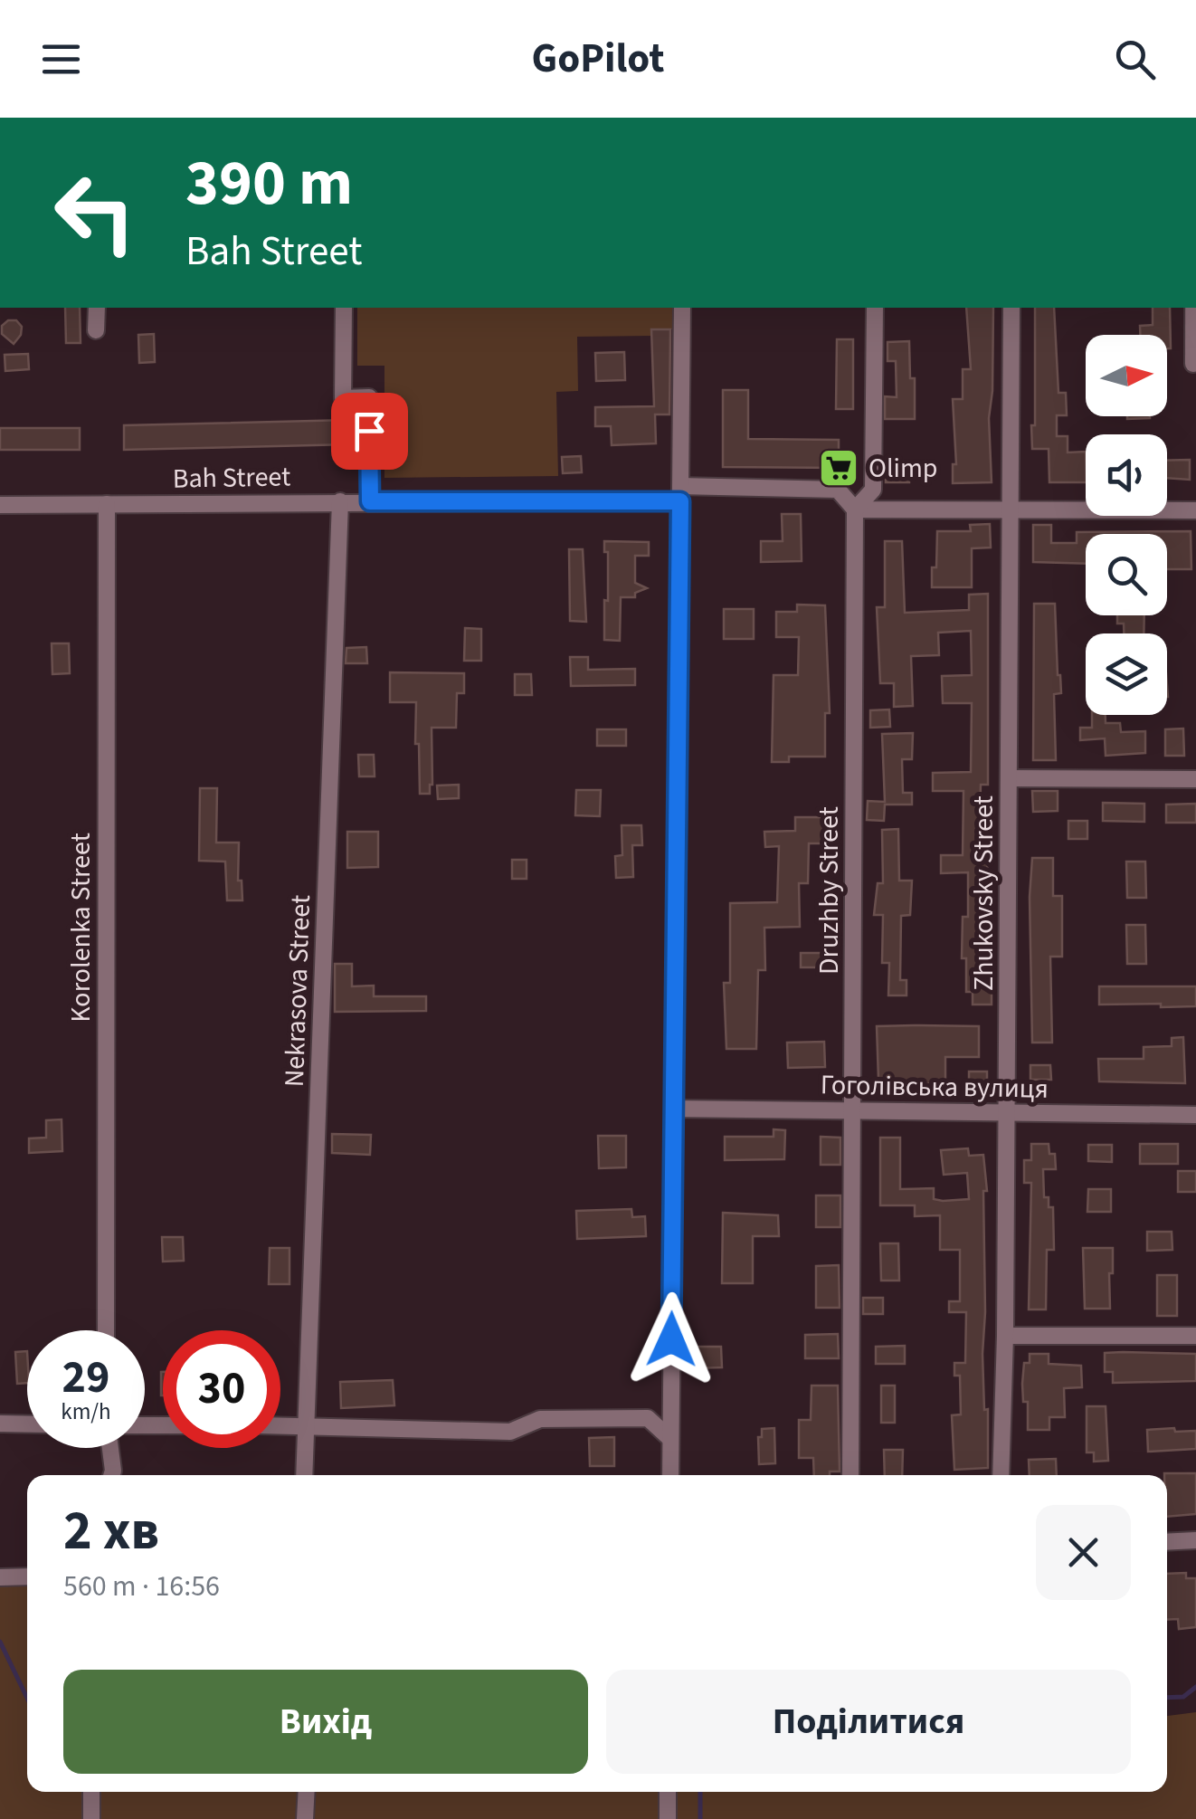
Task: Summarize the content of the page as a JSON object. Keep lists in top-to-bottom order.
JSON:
{
  "streets": {
    "street": [
      "Bah Street",
      "Druzhby Street",
      "Zhukovsky Street",
      "Korolenka Street",
      "Nekrasova Street",
      "Гоголівська вулиця"
    ]
  },
  "crossings": [
    ["Bah Street", "Druzhby Street"],
    ["Bah Street", "Zhukovsky Street"],
    ["Bah Street", "Korolenka Street"],
    ["Bah Street", "Nekrasova Street"],
    ["Druzhby Street", "Гоголівська вулиця"],
    ["Zhukovsky Street", "Гоголівська вулиця"]
  ],
  "places": {
    "supermarket": ["Olimp"]
  },
  "north": "right",
  "page": {
    "header": "GoPilot",
    "turn": ["390 m", "Bah Street"],
    "speed": "29 km/h",
    "limit": "30",
    "heading": ["2 хв", "560 m · 16:56"],
    "buttons": ["Вихід", "Поділитися"]
  }
}
